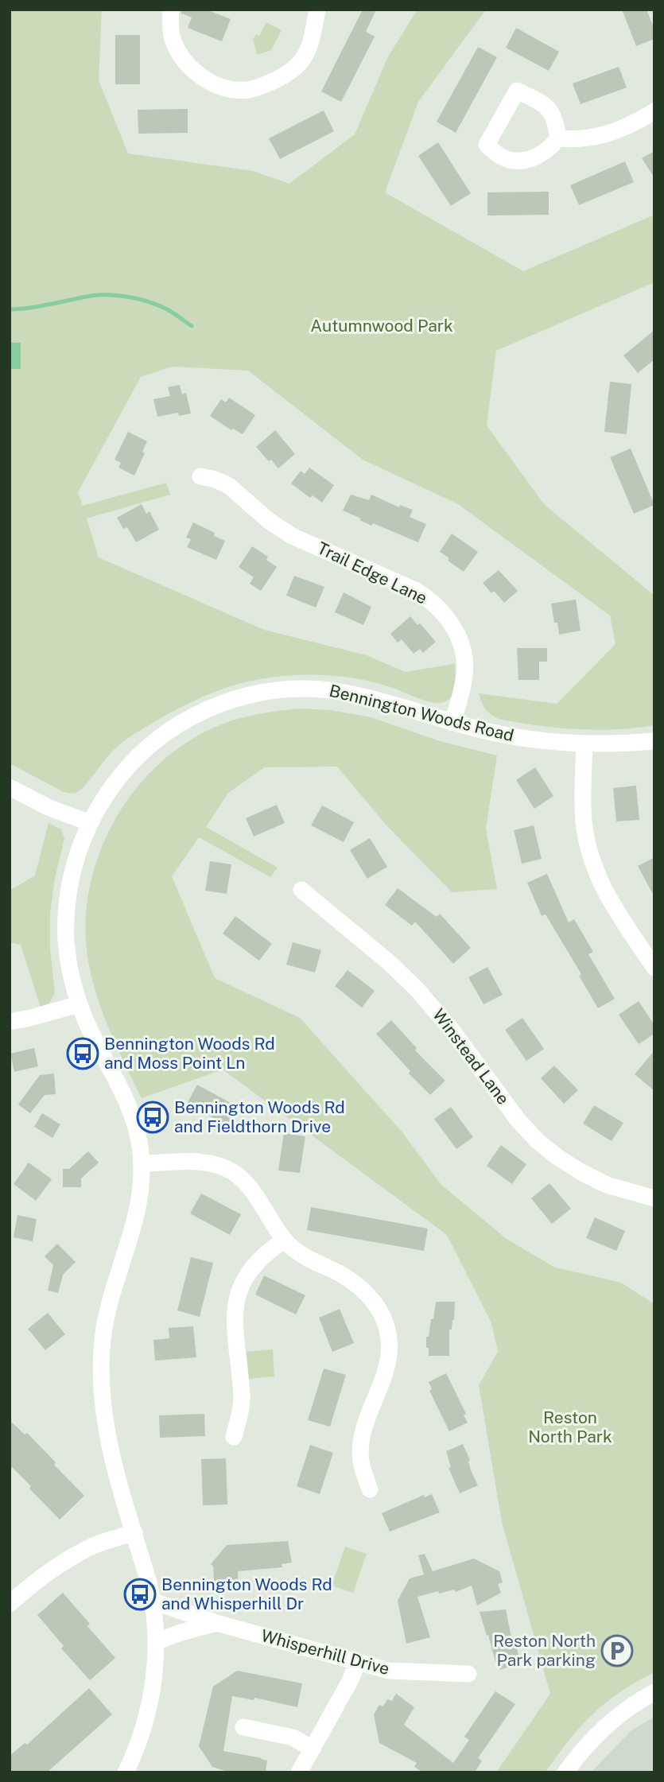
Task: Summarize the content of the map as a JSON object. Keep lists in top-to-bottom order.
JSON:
{
  "streets": {
    "street": [
      "Trail Edge Lane",
      "Bennington Woods Road",
      "Winstead Lane",
      "Whisperhill Drive"
    ]
  },
  "crossings": [
    ["Trail Edge Lane", "Bennington Woods Road"],
    ["Bennington Woods Road", "Whisperhill Drive"]
  ],
  "parks": ["Autumnwood Park", "Reston North Park"],
  "places": {
    "bus stop": ["Bennington Woods Rd and Moss Point Ln", "Bennington Woods Rd and Fieldthorn Drive", "Bennington Woods Rd and Whisperhill Dr"],
    "parking": ["Reston North Park parking"]
  }
}
